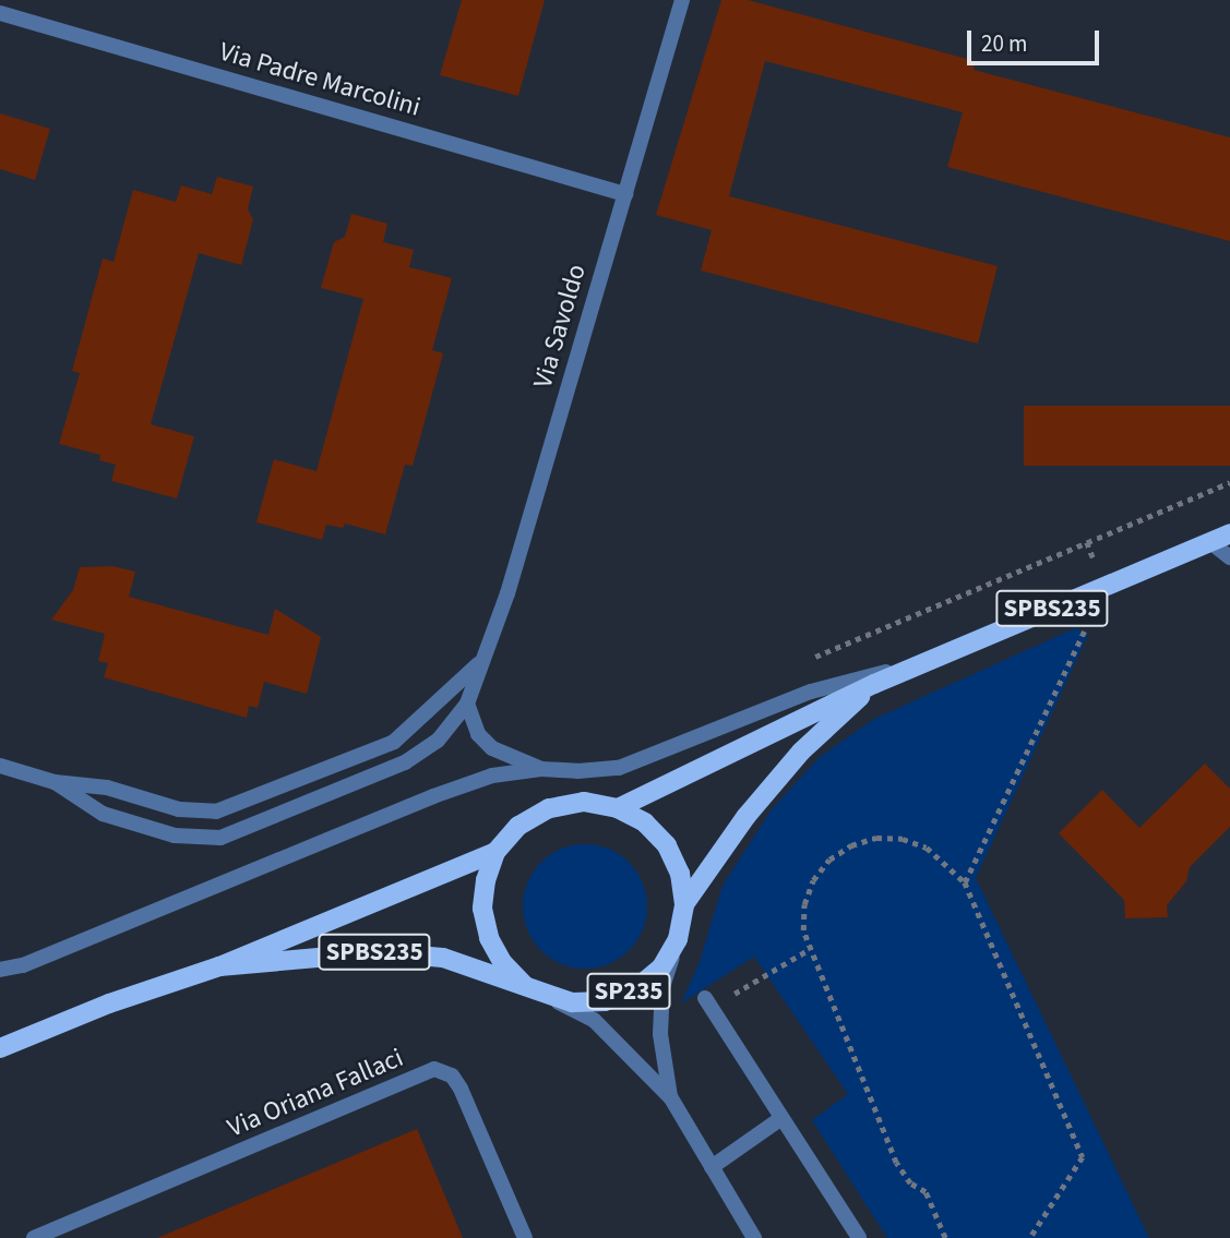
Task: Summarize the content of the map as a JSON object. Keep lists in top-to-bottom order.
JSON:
{
  "streets": {
    "main road": ["SPBS235", "SP235"],
    "street": ["Via Padre Marcolini", "Via Savoldo", "Via Oriana Fallaci"]
  },
  "crossings": [
    ["Via Padre Marcolini", "Via Savoldo"],
    ["SPBS235", "SP235"]
  ],
  "scale_bar": "20 m"
}
